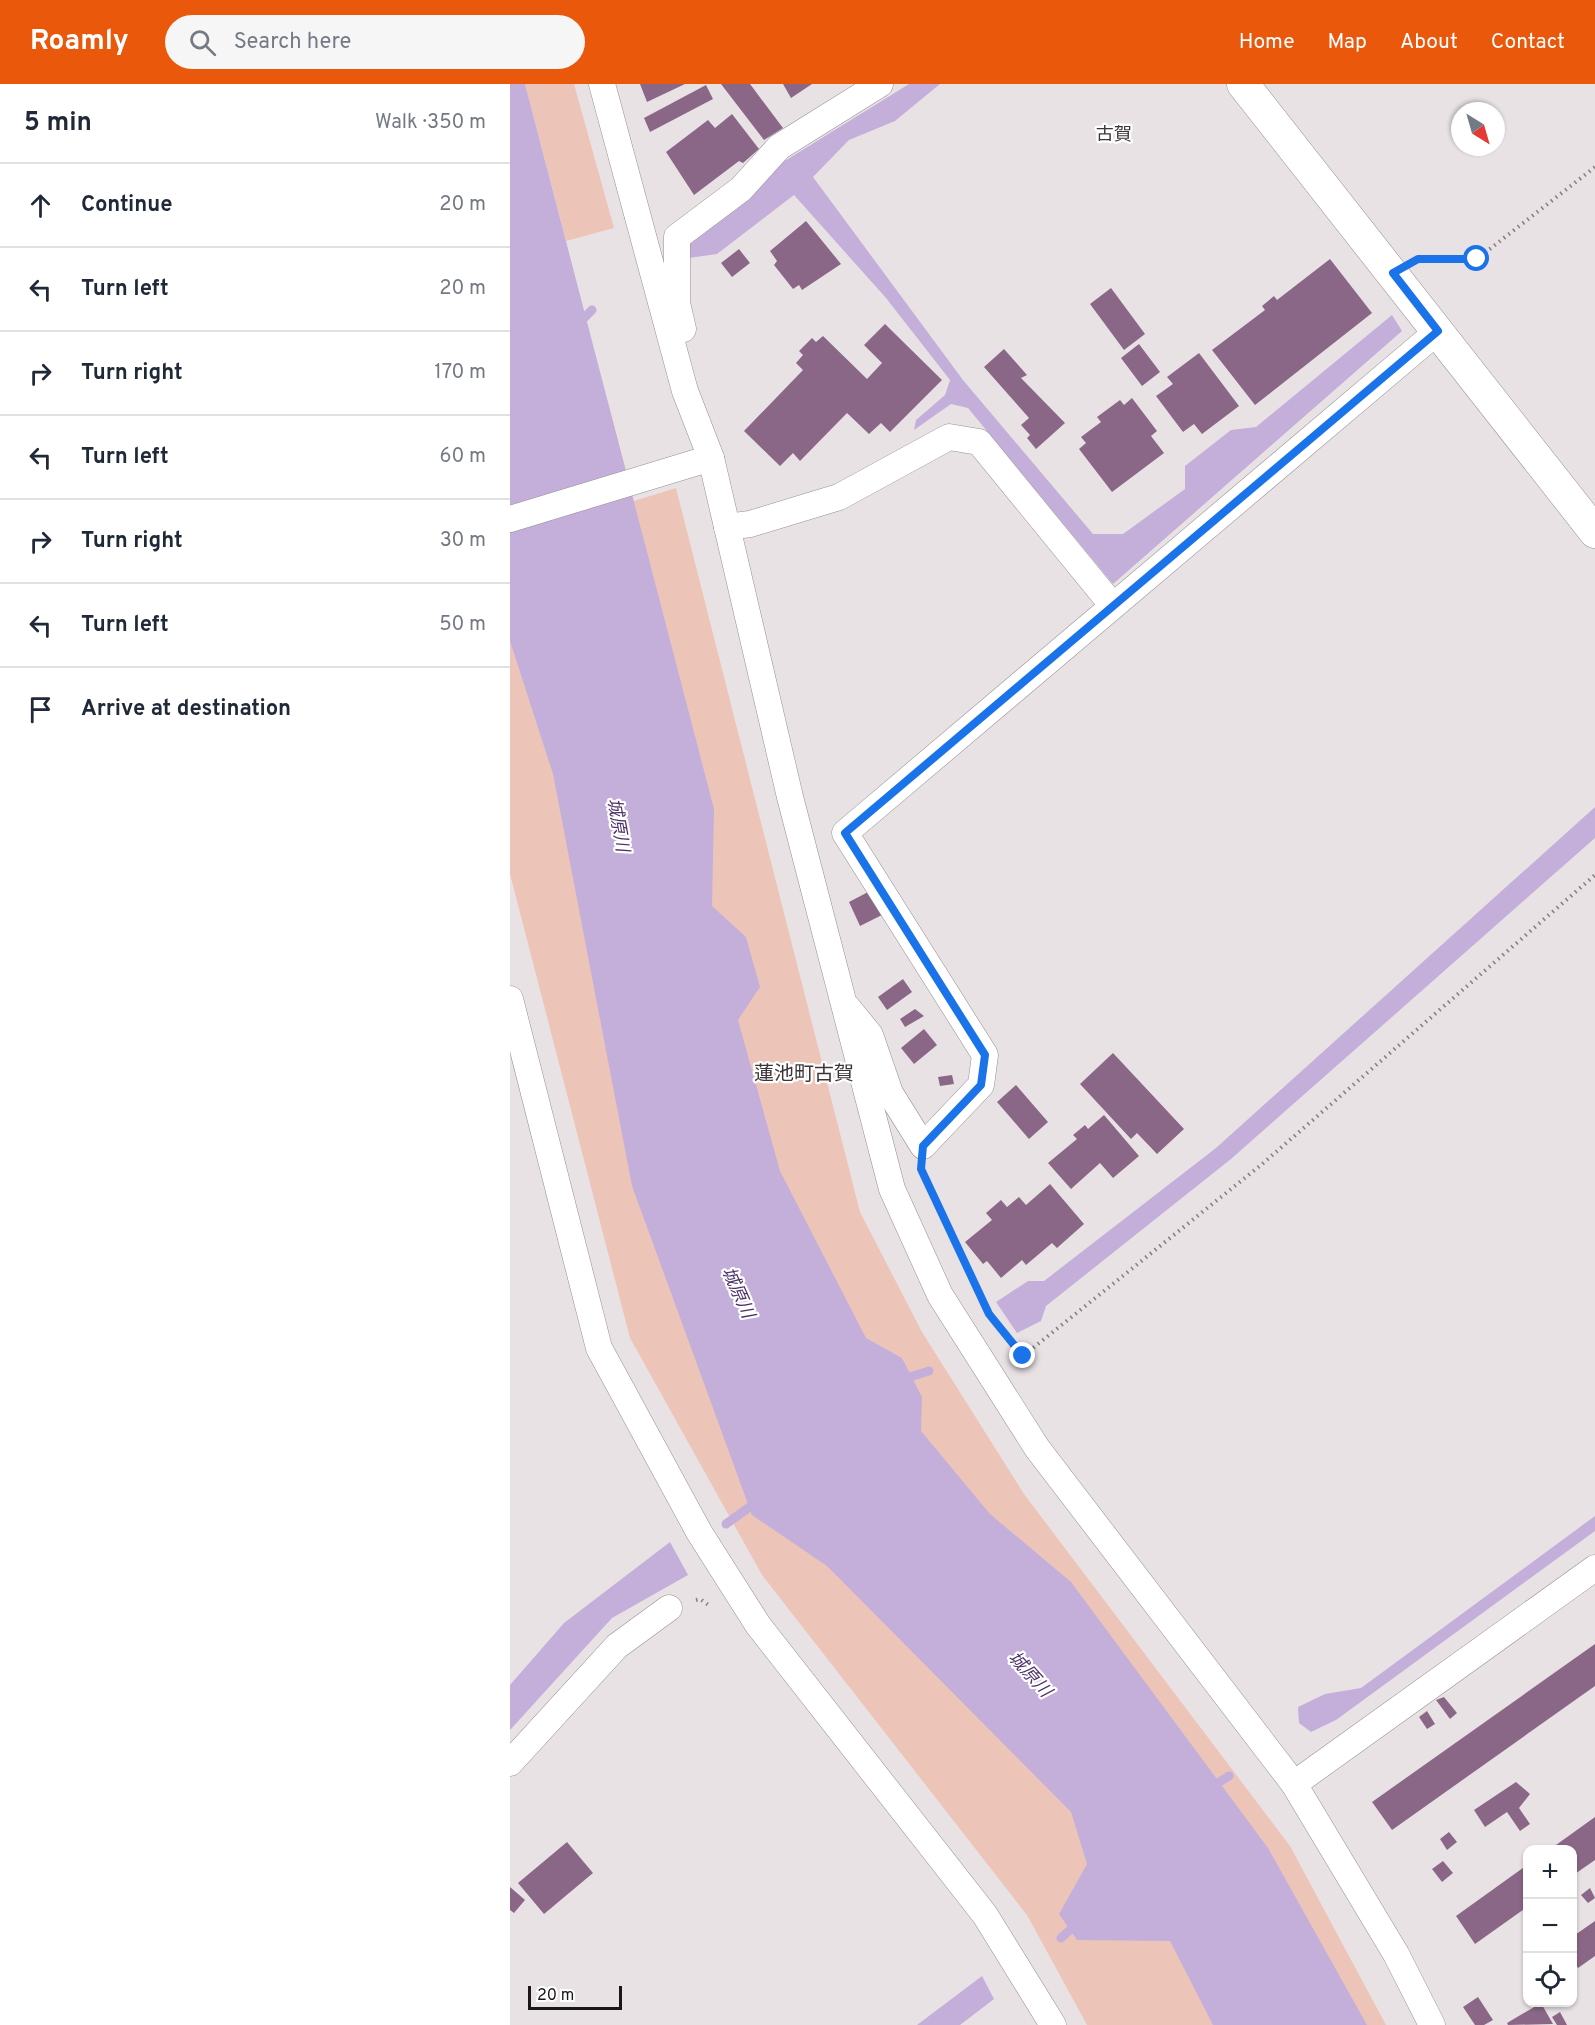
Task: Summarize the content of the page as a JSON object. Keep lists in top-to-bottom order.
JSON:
{
  "districts": ["古賀", "蓮池町古賀"],
  "water": ["城原川"],
  "scale_bar": "20 m",
  "north": "bottom right",
  "page": {
    "header": "Roamly",
    "search": "Search here",
    "nav": [
      "Home",
      "Map",
      "About",
      "Contact"
    ],
    "heading": ["5 min", "Walk · 350 m"],
    "list": [
      ["Continue", "20 m"],
      ["Turn left", "20 m"],
      ["Turn right", "170 m"],
      ["Turn left", "60 m"],
      ["Turn right", "30 m"],
      ["Turn left", "50 m"],
      "Arrive at destination"
    ],
    "map_buttons": ["+", "−"],
    "scale": "20 m"
  }
}
